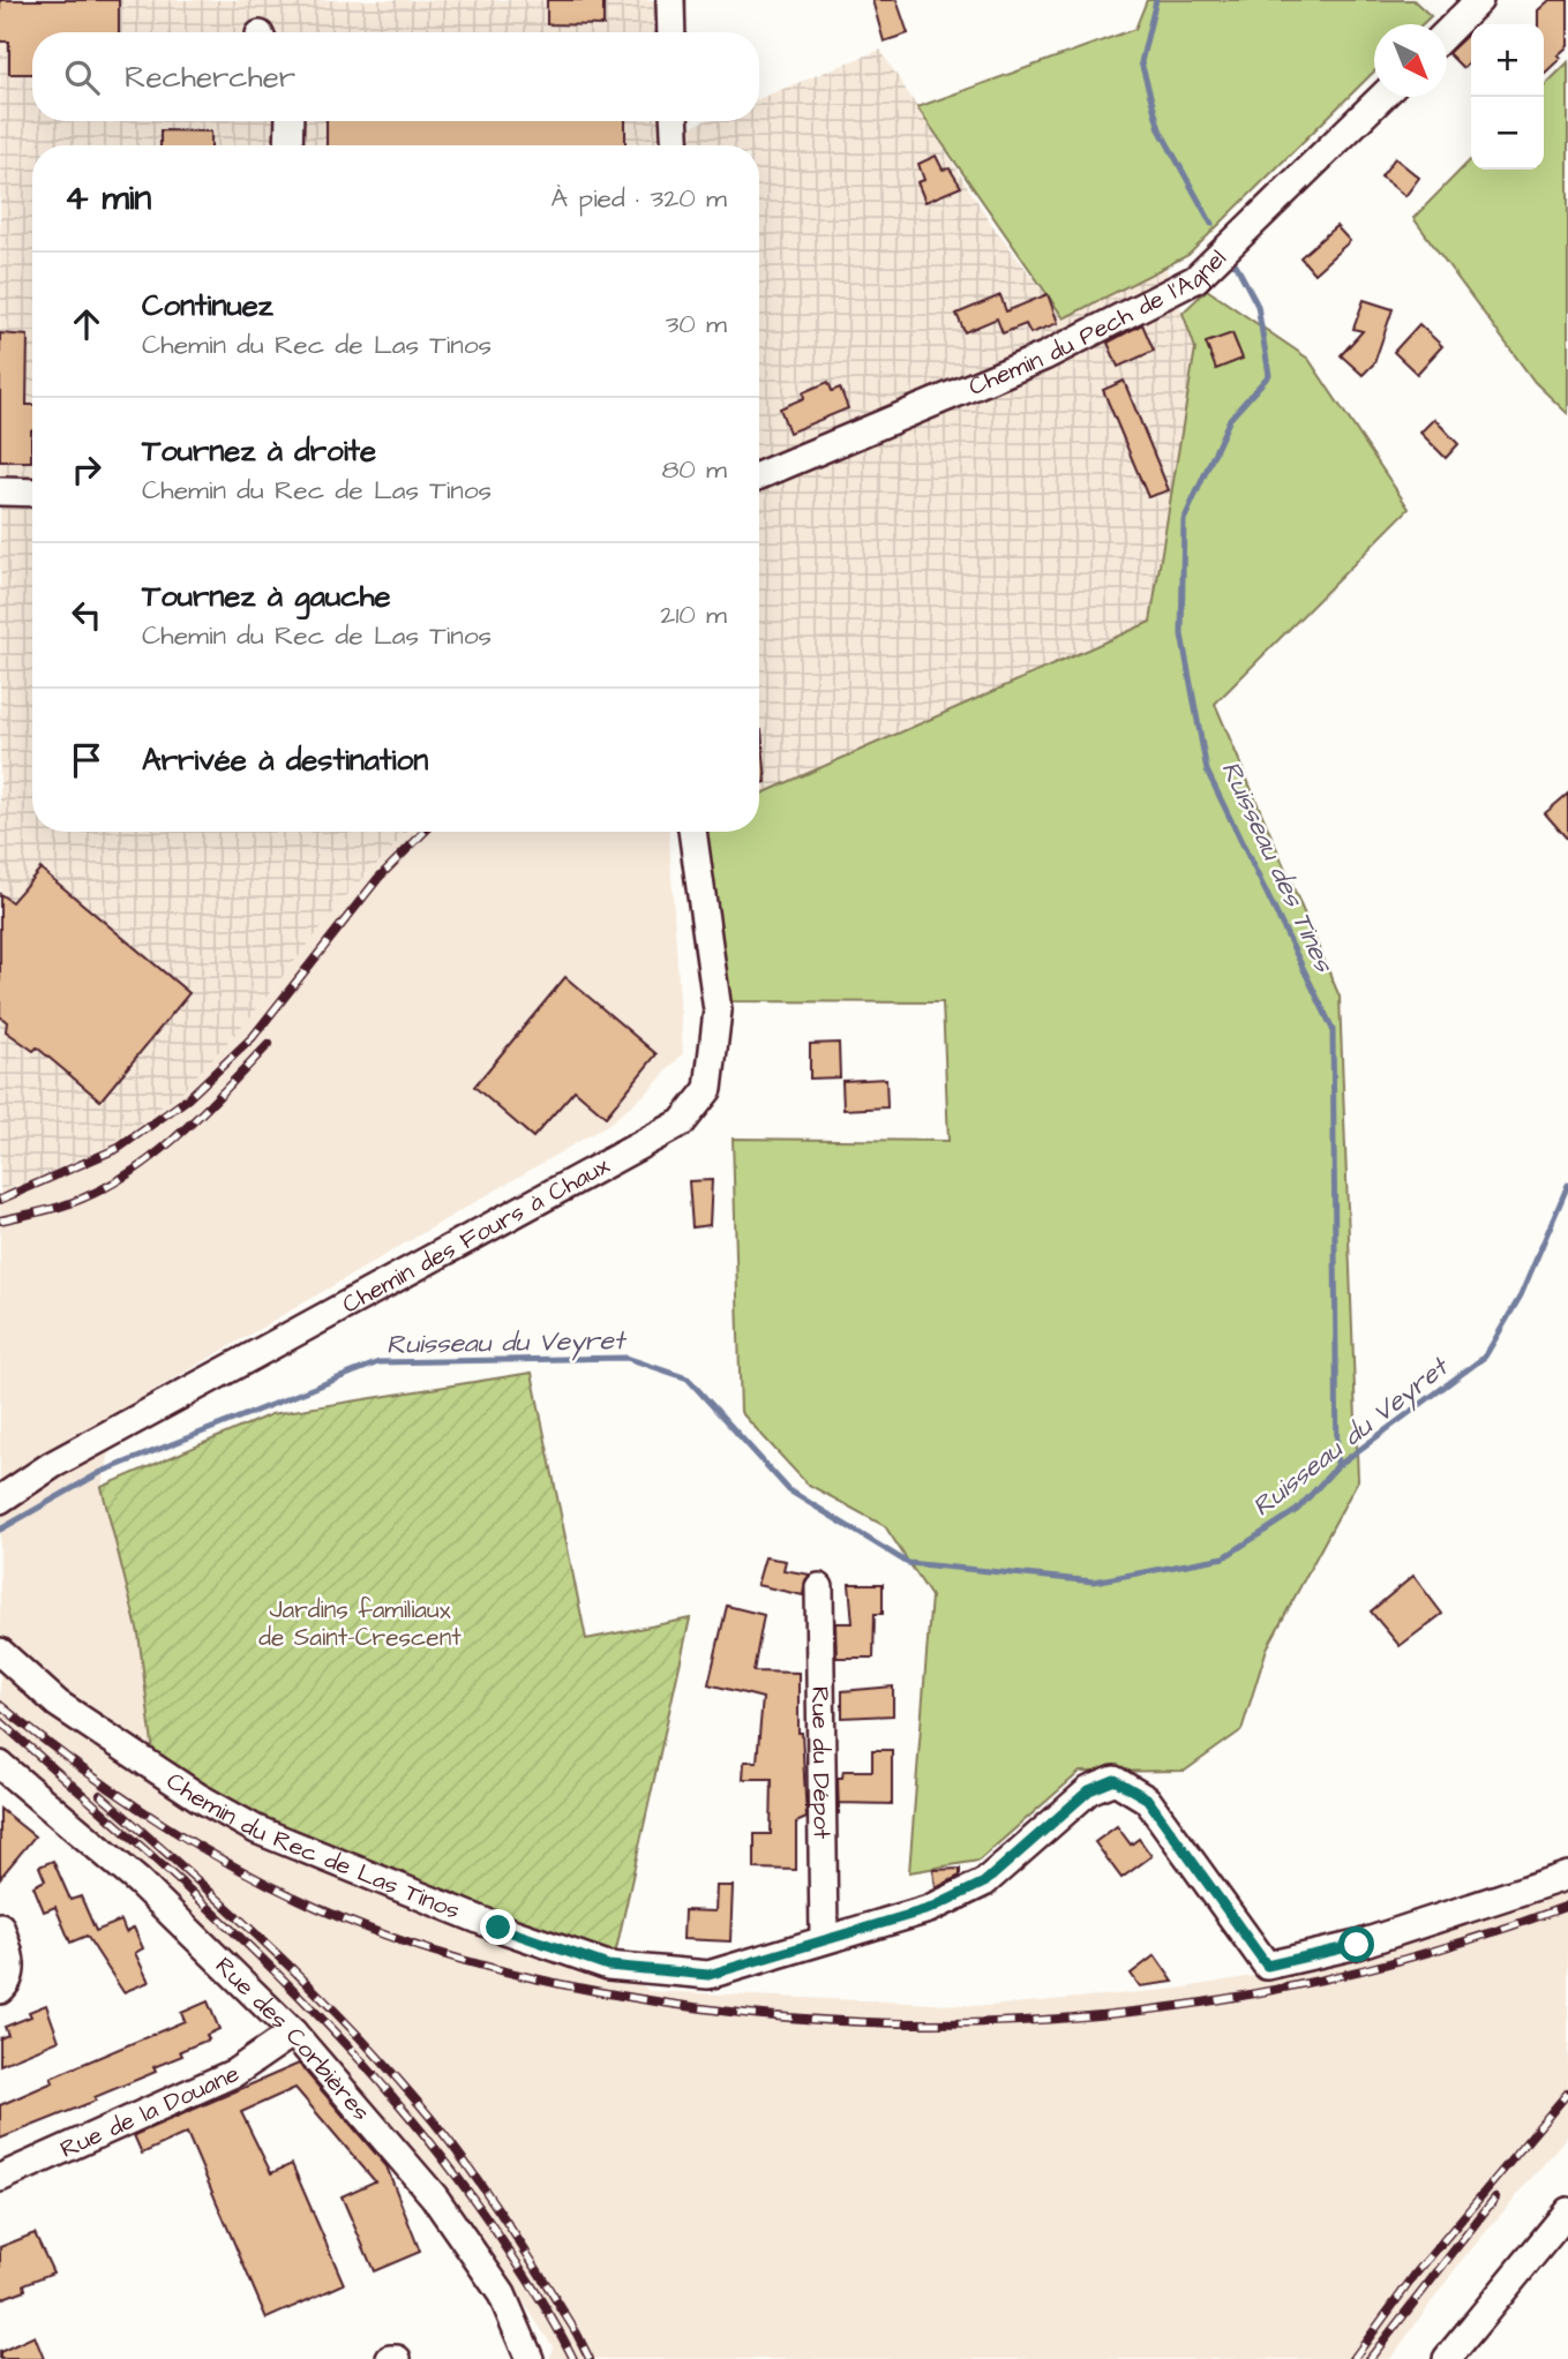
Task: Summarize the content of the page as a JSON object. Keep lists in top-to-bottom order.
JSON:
{
  "streets": {
    "street": [
      "Chemin du Pech de l'Agnel",
      "Chemin des Fours à Chaux",
      "Rue du Dépot",
      "Chemin du Rec de Las Tinos",
      "Rue des Corbières",
      "Rue de la Douane"
    ]
  },
  "crossings": [
    ["Rue du Dépot", "Chemin du Rec de Las Tinos"],
    ["Rue des Corbières", "Rue de la Douane"]
  ],
  "water": ["Ruisseau des Tines", "Ruisseau du Veyret"],
  "parks": ["Jardins familiaux de Saint-Crescent"],
  "north": "bottom right",
  "page": {
    "map_buttons": ["+", "−"],
    "search": "Rechercher",
    "heading": ["4 min", "À pied · 320 m"],
    "list": [
      ["Continuez", "Chemin du Rec de Las Tinos", "30 m"],
      ["Tournez à droite", "Chemin du Rec de Las Tinos", "80 m"],
      ["Tournez à gauche", "Chemin du Rec de Las Tinos", "210 m"],
      "Arrivée à destination"
    ]
  }
}
